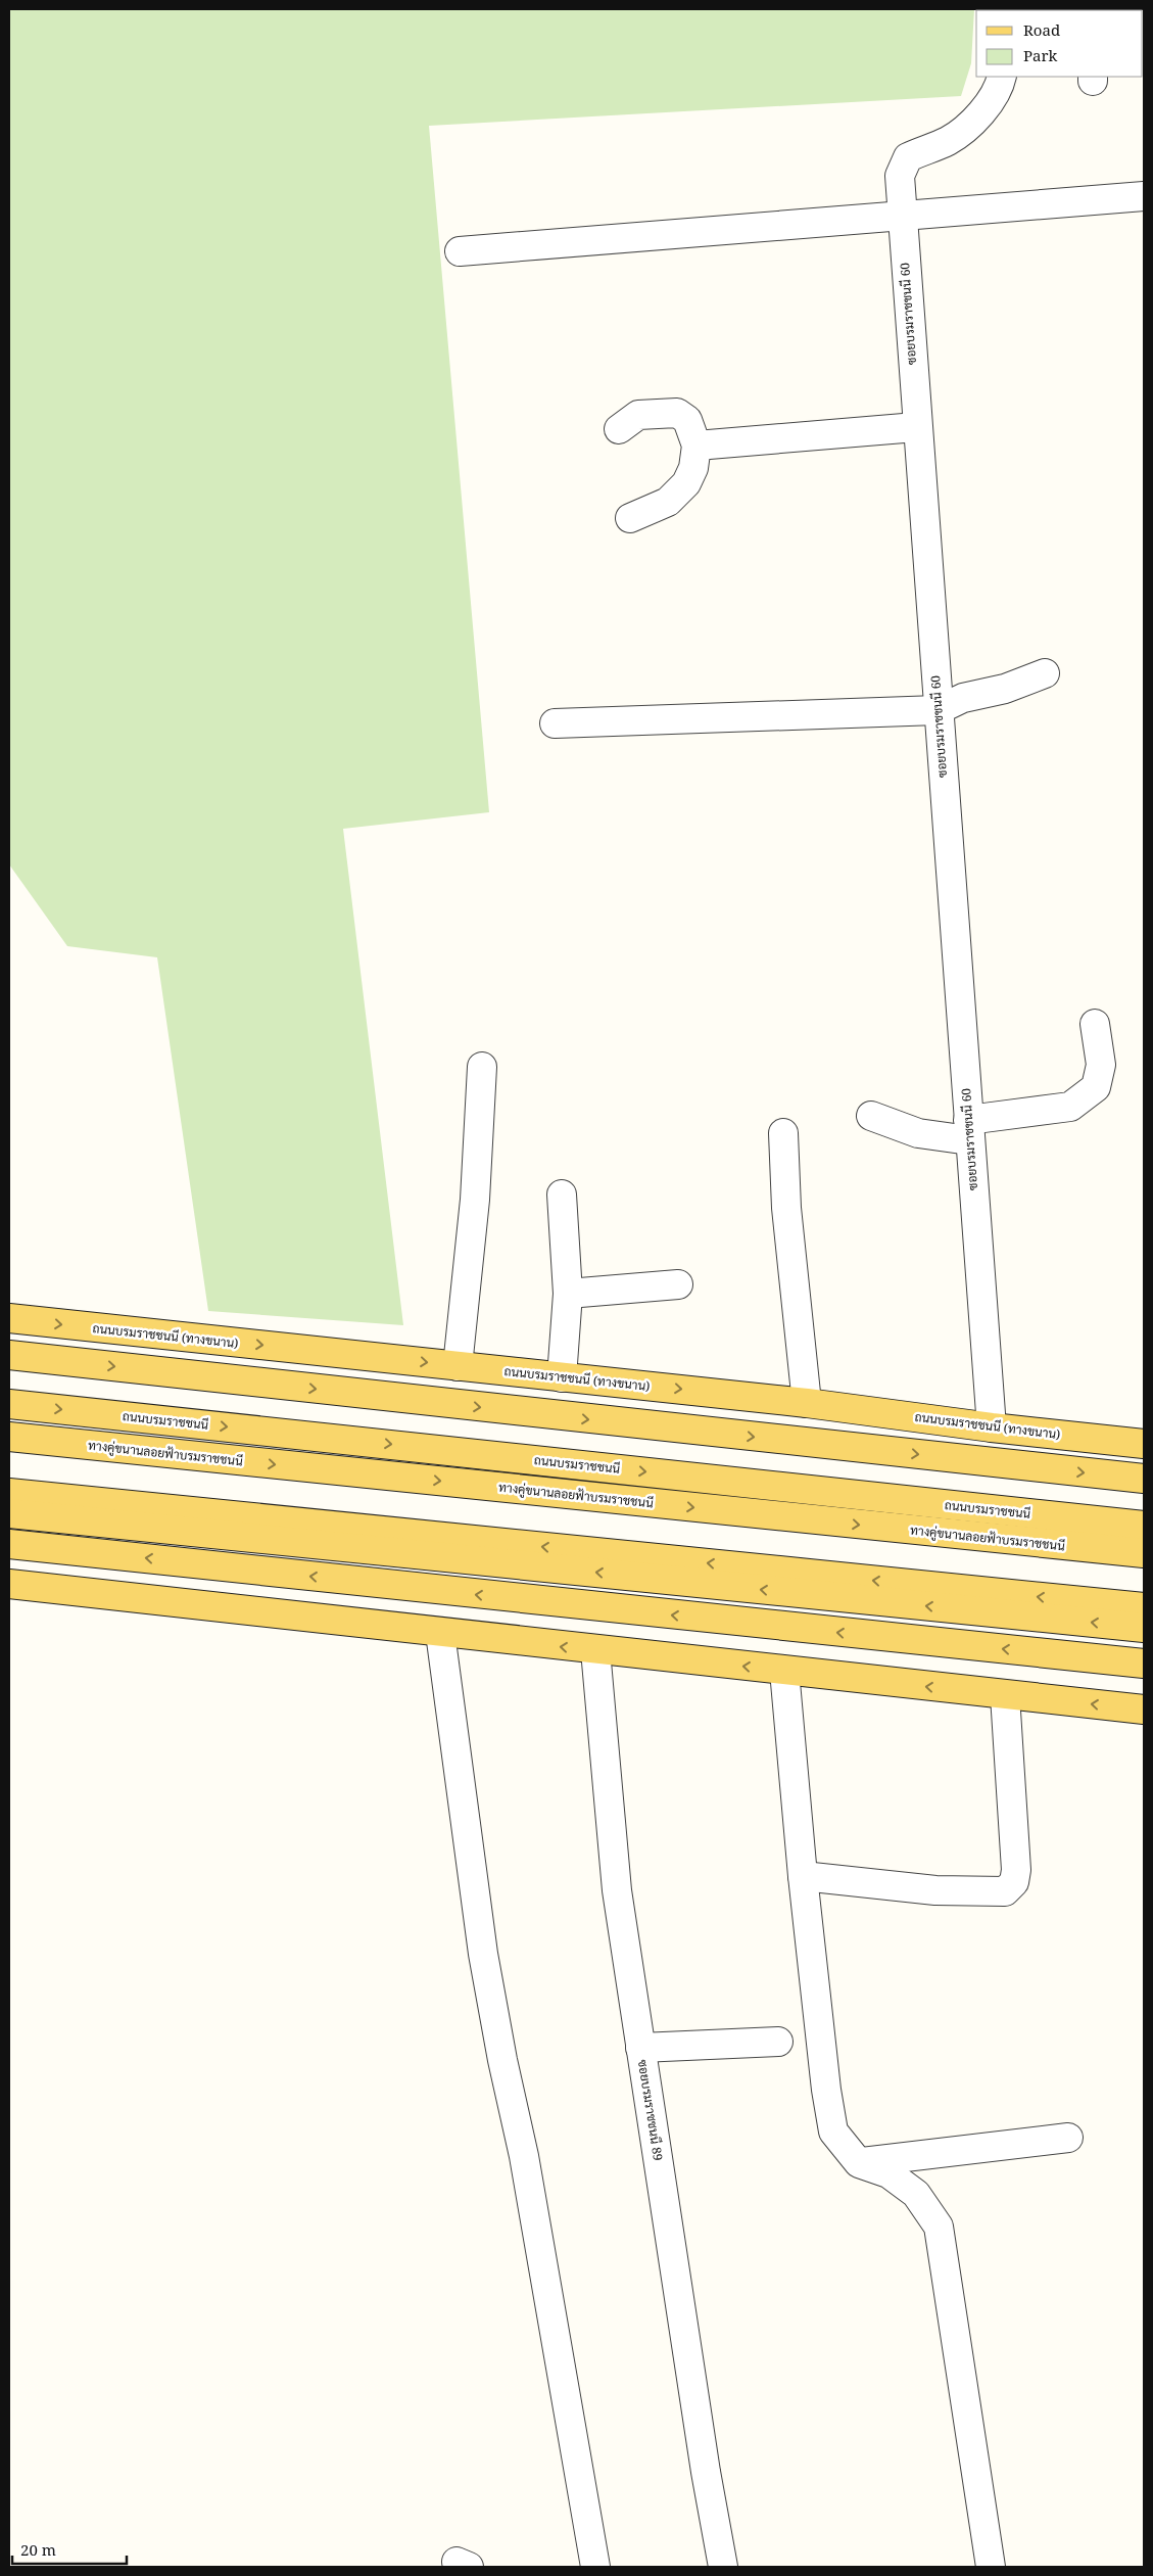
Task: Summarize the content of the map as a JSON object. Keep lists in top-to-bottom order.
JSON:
{
  "streets": {
    "main road": ["ถนนบรมราชชนนี (ทางขนาน)", "ถนนบรมราชชนนี", "ทางคู่ขนานลอยฟ้าบรมราชชนนี"],
    "street": ["ซอยบรมราชชนนี 60", "ซอยบรมราชชนนี 89"]
  },
  "crossings": [
    ["ซอยบรมราชชนนี 60", "ถนนบรมราชชนนี (ทางขนาน)"]
  ],
  "legend": ["Road", "Park"],
  "scale_bar": "20 m"
}
